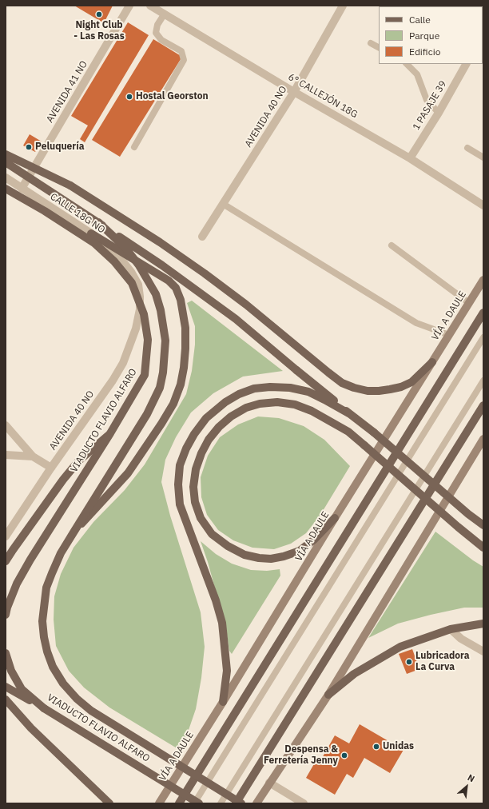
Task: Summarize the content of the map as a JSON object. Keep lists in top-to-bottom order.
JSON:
{
  "streets": {
    "main road": ["VÍA A DAULE", "VIADUCTO FLAVIO ALFARO"],
    "street": [
      "AVENIDA 41 NO",
      "6° CALLEJÓN 18G",
      "1 PASAJE 39",
      "AVENIDA 40 NO",
      "CALLE 18G NO"
    ]
  },
  "crossings": [
    ["AVENIDA 41 NO", "CALLE 18G NO"],
    ["6° CALLEJÓN 18G", "1 PASAJE 39"],
    ["6° CALLEJÓN 18G", "AVENIDA 40 NO"],
    ["AVENIDA 40 NO", "CALLE 18G NO"]
  ],
  "places": [
    "Night Club - Las Rosas",
    "Hostal Georston",
    "Peluquería",
    "Lubricadora La Curva",
    "Unidas",
    "Despensa & Ferretería Jenny"
  ],
  "legend": ["Calle", "Parque", "Edificio"],
  "north": "top right"
}
